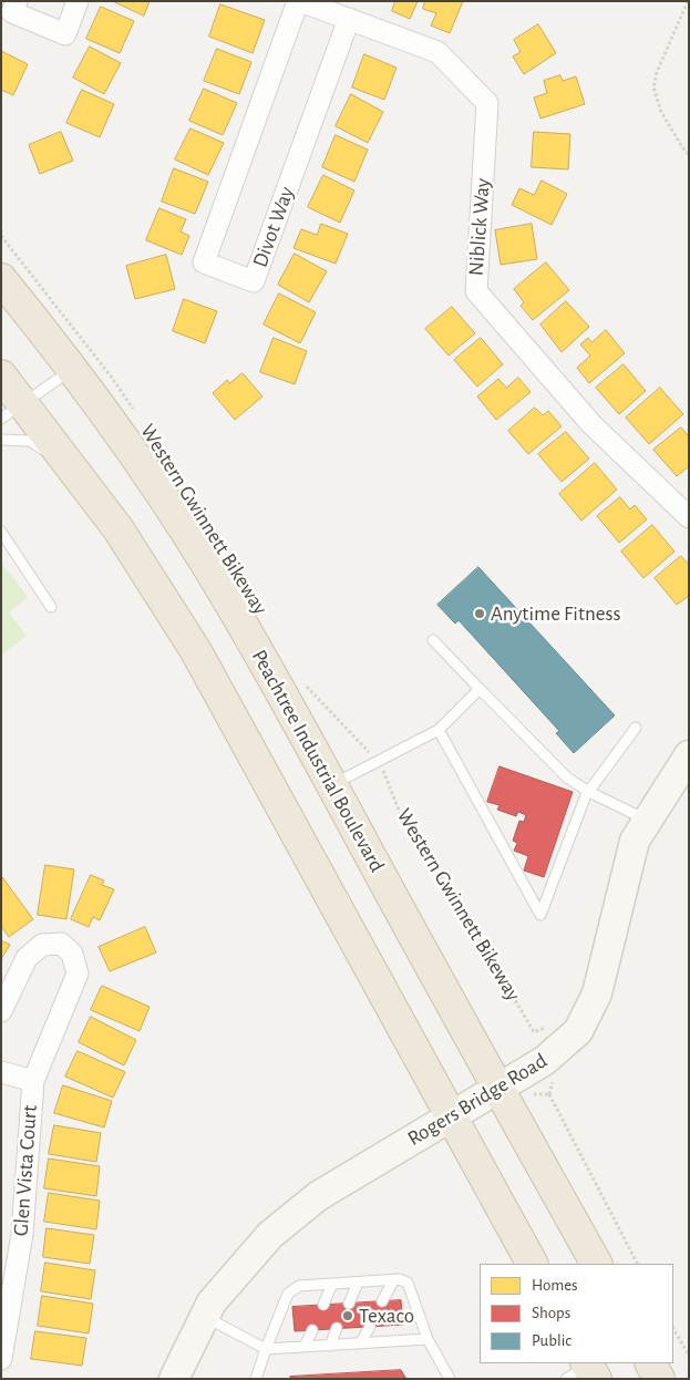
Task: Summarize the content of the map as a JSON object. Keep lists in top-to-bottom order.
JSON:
{
  "streets": {
    "highway": ["Peachtree Industrial Boulevard"],
    "street": [
      "Divot Way",
      "Niblick Way",
      "Rogers Bridge Road",
      "Glen Vista Court"
    ],
    "path": ["Western Gwinnett Bikeway"]
  },
  "crossings": [
    ["Divot Way", "Niblick Way"],
    ["Peachtree Industrial Boulevard", "Rogers Bridge Road"]
  ],
  "places": ["Anytime Fitness", "Texaco"],
  "legend": ["Homes", "Shops", "Public"]
}
